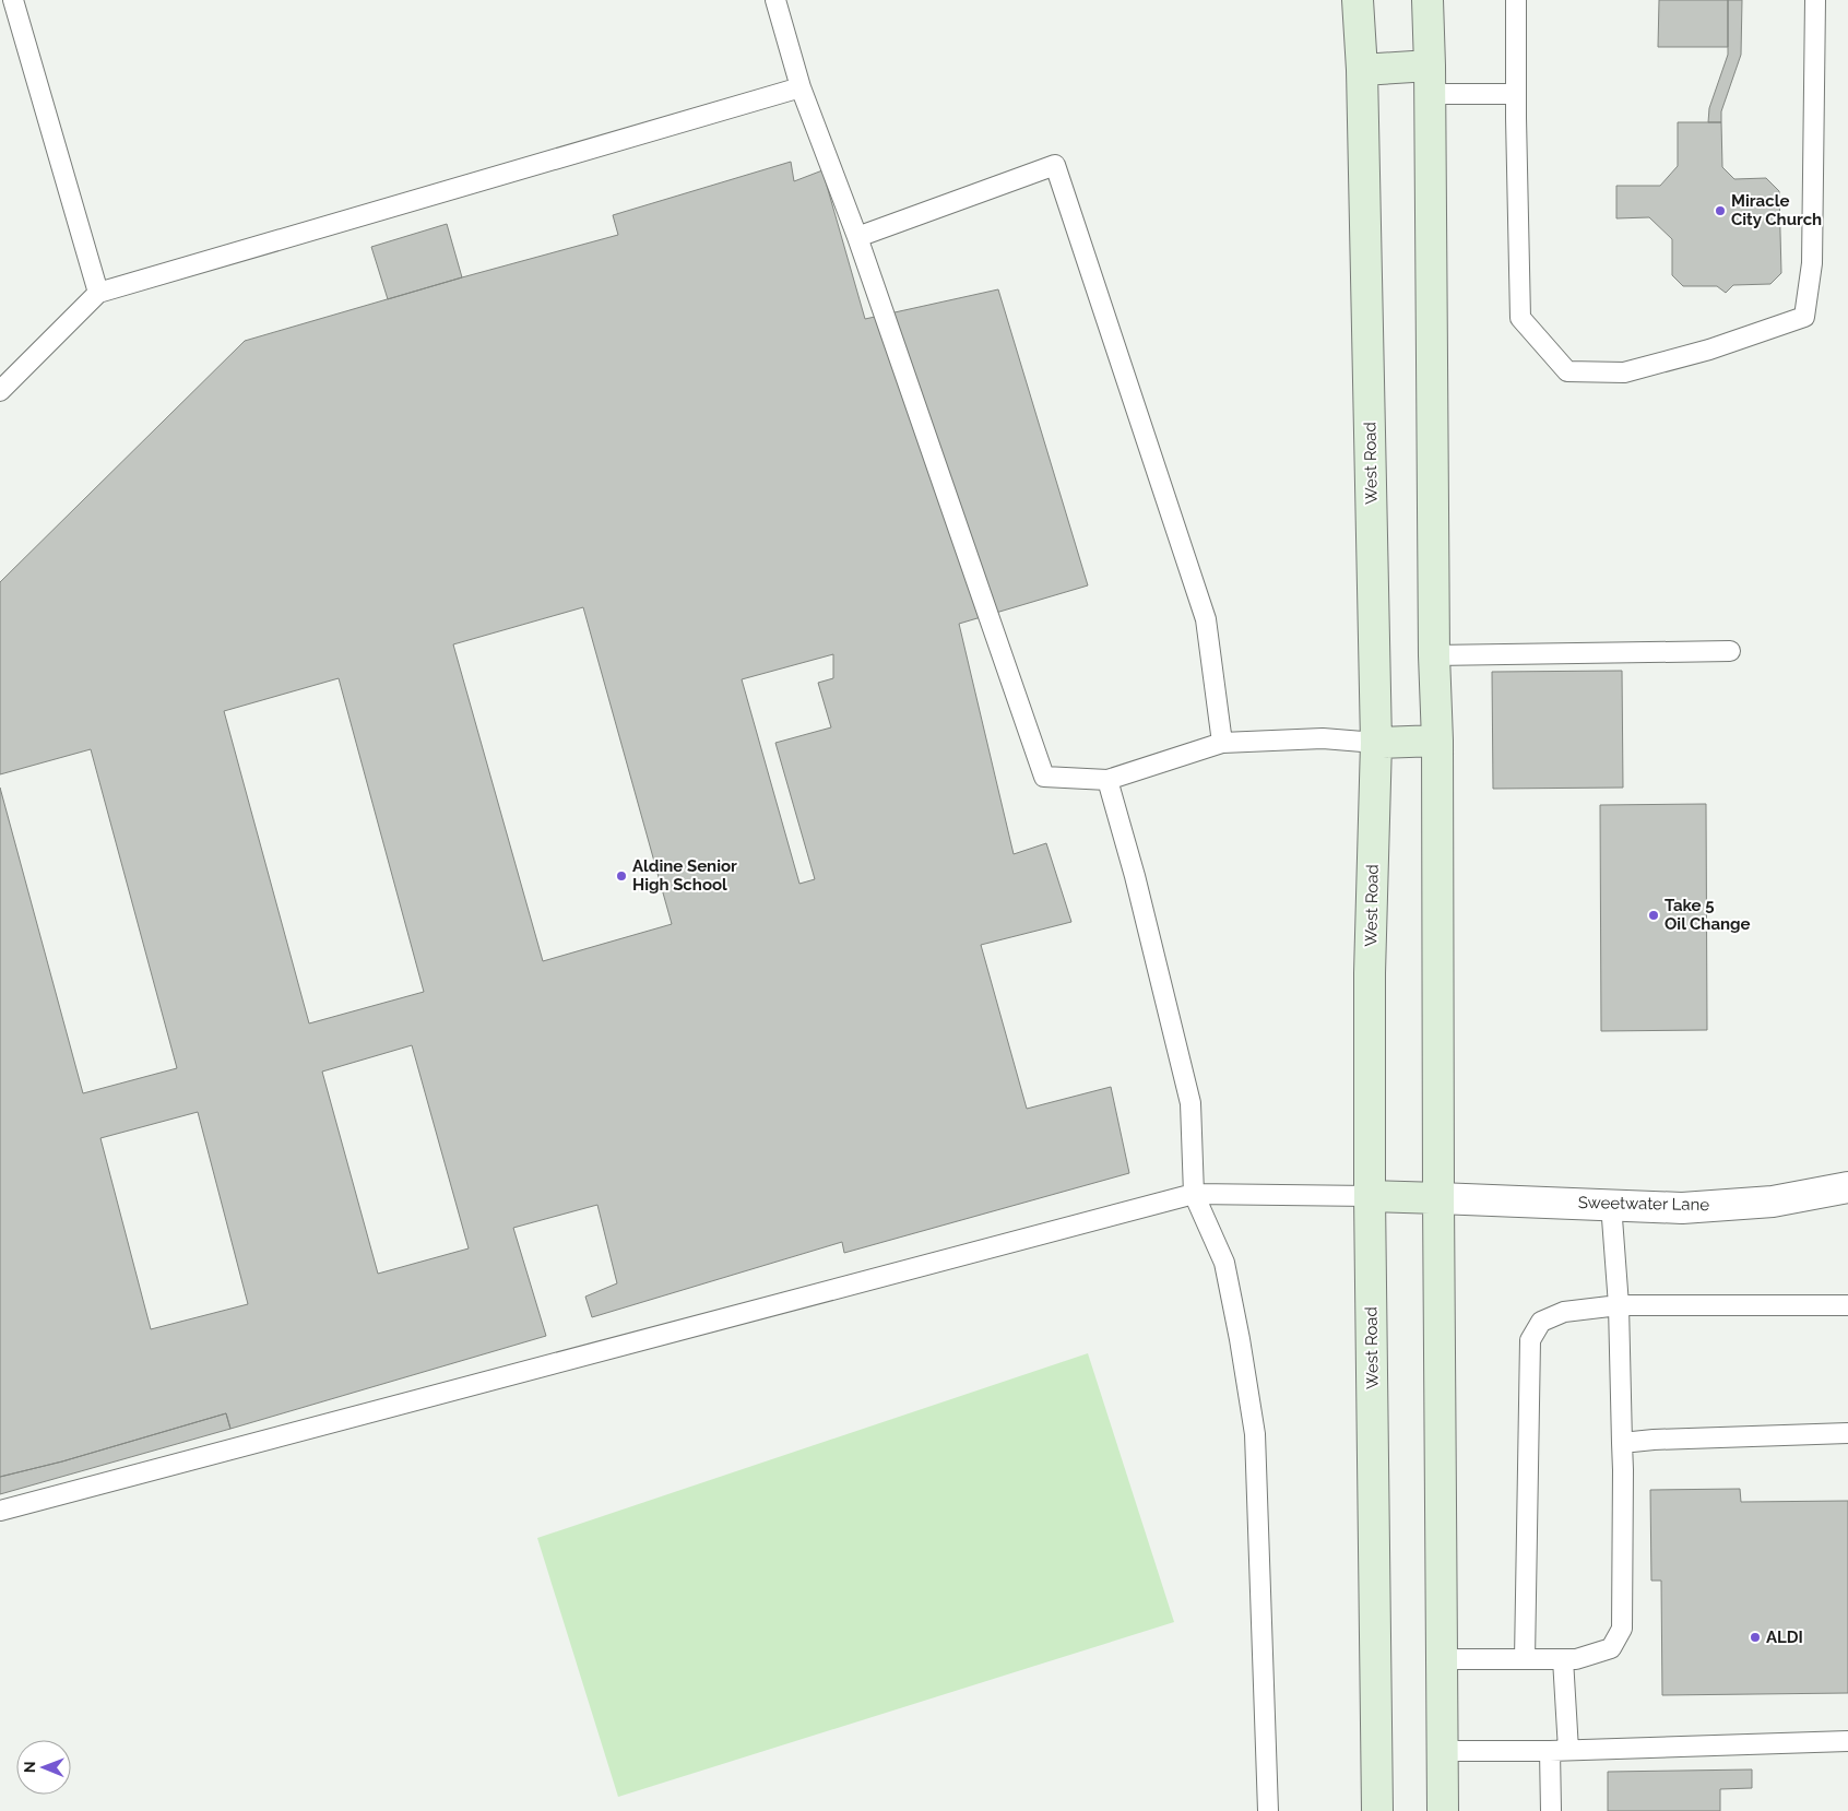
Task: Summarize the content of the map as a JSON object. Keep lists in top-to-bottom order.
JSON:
{
  "streets": {
    "main road": ["West Road"],
    "street": ["Sweetwater Lane"]
  },
  "places": [
    "Miracle City Church",
    "Aldine Senior High School",
    "Take 5 Oil Change",
    "ALDI"
  ],
  "north": "left"
}
